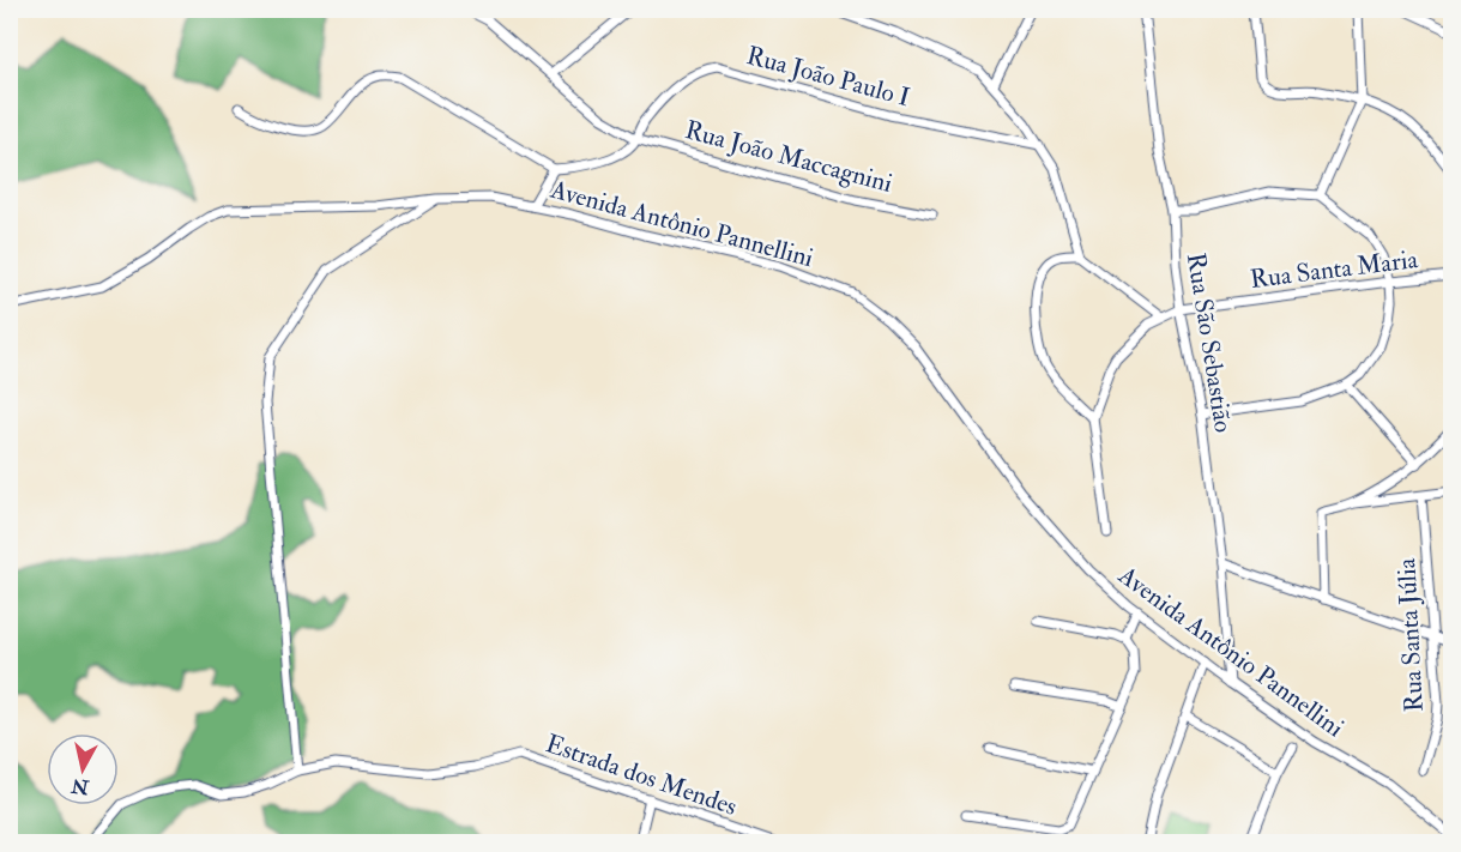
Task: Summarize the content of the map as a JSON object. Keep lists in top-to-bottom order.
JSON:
{
  "streets": {
    "street": [
      "Rua João Paulo I",
      "Rua João Maccagnini",
      "Avenida Antônio Pannellini",
      "Rua Santa Maria",
      "Rua São Sebastião",
      "Rua Santa Júlia",
      "Estrada dos Mendes"
    ]
  },
  "crossings": [
    ["Rua João Paulo I", "Rua João Maccagnini"],
    ["Avenida Antônio Pannellini", "Rua São Sebastião"],
    ["Rua Santa Maria", "Rua São Sebastião"]
  ],
  "north": "bottom"
}
